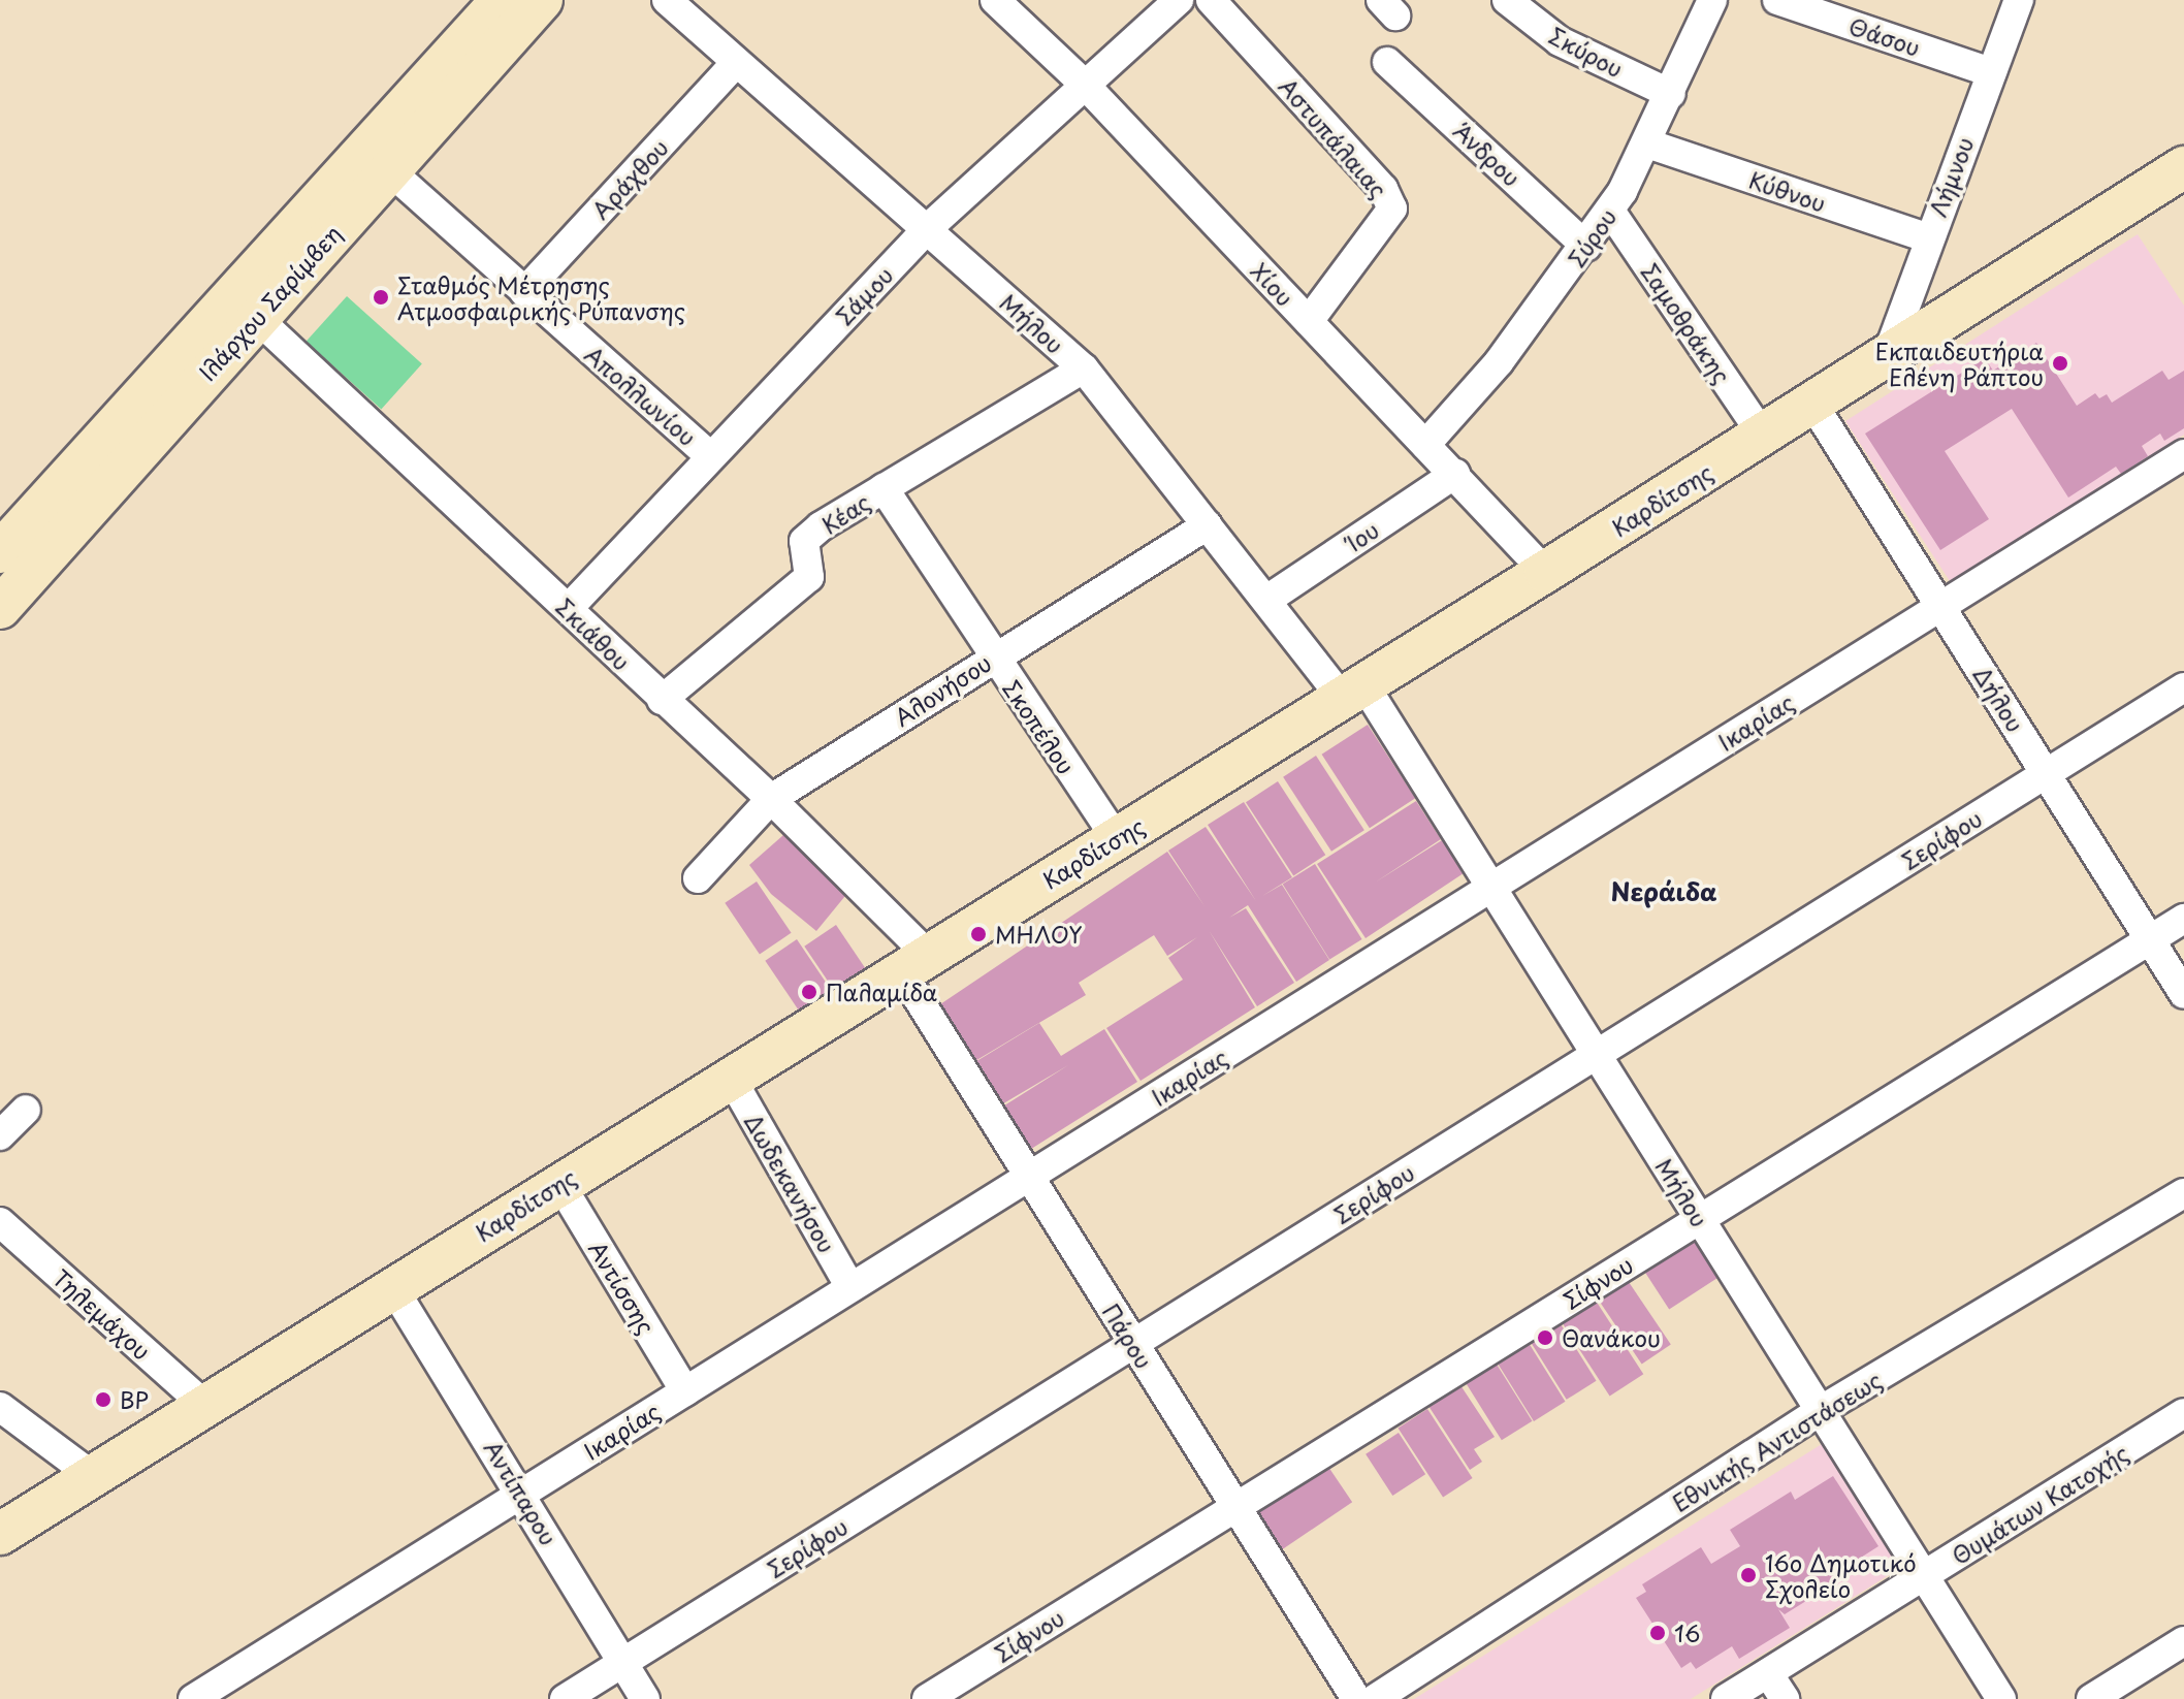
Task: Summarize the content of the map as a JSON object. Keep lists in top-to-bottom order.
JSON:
{
  "streets": {
    "main road": ["Ιλάρχου Σαρίμβεη", "Καρδίτσης"],
    "street": [
      "Θάσου",
      "Σκύρου",
      "Αστυπάλαιας",
      "Άνδρου",
      "Λήμνου",
      "Αράχθου",
      "Κύθνου",
      "Σύρου",
      "Χίου",
      "Σάμου",
      "Μήλου",
      "Σαμοθράκης",
      "Απολλωνίου",
      "Κέας",
      "Ίου",
      "Σκιάθου",
      "Αλονήσου",
      "Δήλου",
      "Ικαρίας",
      "Σκοπέλου",
      "Σερίφου",
      "Δωδεκανήσου",
      "Σίφνου",
      "Αντίσσης",
      "Τηλεμάχου",
      "Πάρου",
      "Εθνικής Αντιστάσεως",
      "Αντίπαρου",
      "Θυμάτων Κατοχής"
    ]
  },
  "crossings": [
    ["Θάσου", "Λήμνου"],
    ["Σκύρου", "Σύρου"],
    ["Αστυπάλαιας", "Χίου"],
    ["Άνδρου", "Σύρου"],
    ["Λήμνου", "Κύθνου"],
    ["Λήμνου", "Καρδίτσης"],
    ["Αράχθου", "Μήλου"],
    ["Αράχθου", "Απολλωνίου"],
    ["Κύθνου", "Σύρου"],
    ["Σύρου", "Χίου"],
    ["Σύρου", "Σαμοθράκης"],
    ["Χίου", "Σάμου"],
    ["Χίου", "Καρδίτσης"],
    ["Χίου", "Ίου"],
    ["Σάμου", "Μήλου"],
    ["Σάμου", "Απολλωνίου"],
    ["Σάμου", "Σκιάθου"],
    ["Ιλάρχου Σαρίμβεη", "Απολλωνίου"],
    ["Ιλάρχου Σαρίμβεη", "Σκιάθου"],
    ["Μήλου", "Καρδίτσης"],
    ["Μήλου", "Κέας"],
    ["Μήλου", "Ίου"],
    ["Μήλου", "Αλονήσου"],
    ["Μήλου", "Ικαρίας"],
    ["Μήλου", "Σερίφου"],
    ["Μήλου", "Σίφνου"],
    ["Μήλου", "Εθνικής Αντιστάσεως"],
    ["Μήλου", "Θυμάτων Κατοχής"],
    ["Σαμοθράκης", "Καρδίτσης"],
    ["Καρδίτσης", "Σκιάθου"],
    ["Καρδίτσης", "Δήλου"],
    ["Καρδίτσης", "Σκοπέλου"],
    ["Καρδίτσης", "Δωδεκανήσου"],
    ["Καρδίτσης", "Αντίσσης"],
    ["Καρδίτσης", "Τηλεμάχου"],
    ["Καρδίτσης", "Πάρου"],
    ["Καρδίτσης", "Αντίπαρου"],
    ["Κέας", "Σκιάθου"],
    ["Κέας", "Σκοπέλου"],
    ["Σκιάθου", "Αλονήσου"],
    ["Σκιάθου", "Πάρου"],
    ["Αλονήσου", "Σκοπέλου"],
    ["Δήλου", "Ικαρίας"],
    ["Δήλου", "Σερίφου"],
    ["Δήλου", "Σίφνου"],
    ["Ικαρίας", "Δωδεκανήσου"],
    ["Ικαρίας", "Αντίσσης"],
    ["Ικαρίας", "Πάρου"],
    ["Ικαρίας", "Αντίπαρου"],
    ["Σερίφου", "Πάρου"],
    ["Σερίφου", "Αντίπαρου"],
    ["Σίφνου", "Πάρου"]
  ],
  "districts": ["Νεράιδα"],
  "places": [
    "Σταθμός Μέτρησης Ατμοσφαιρικής Ρύπανσης",
    "Εκπαιδευτήρια Ελένη Ράπτου",
    "ΜΗΛΟΥ",
    "Παλαμίδα",
    "Θανάκου",
    "BP",
    "16o Δημοτικό Σχολείο",
    "16"
  ]
}
